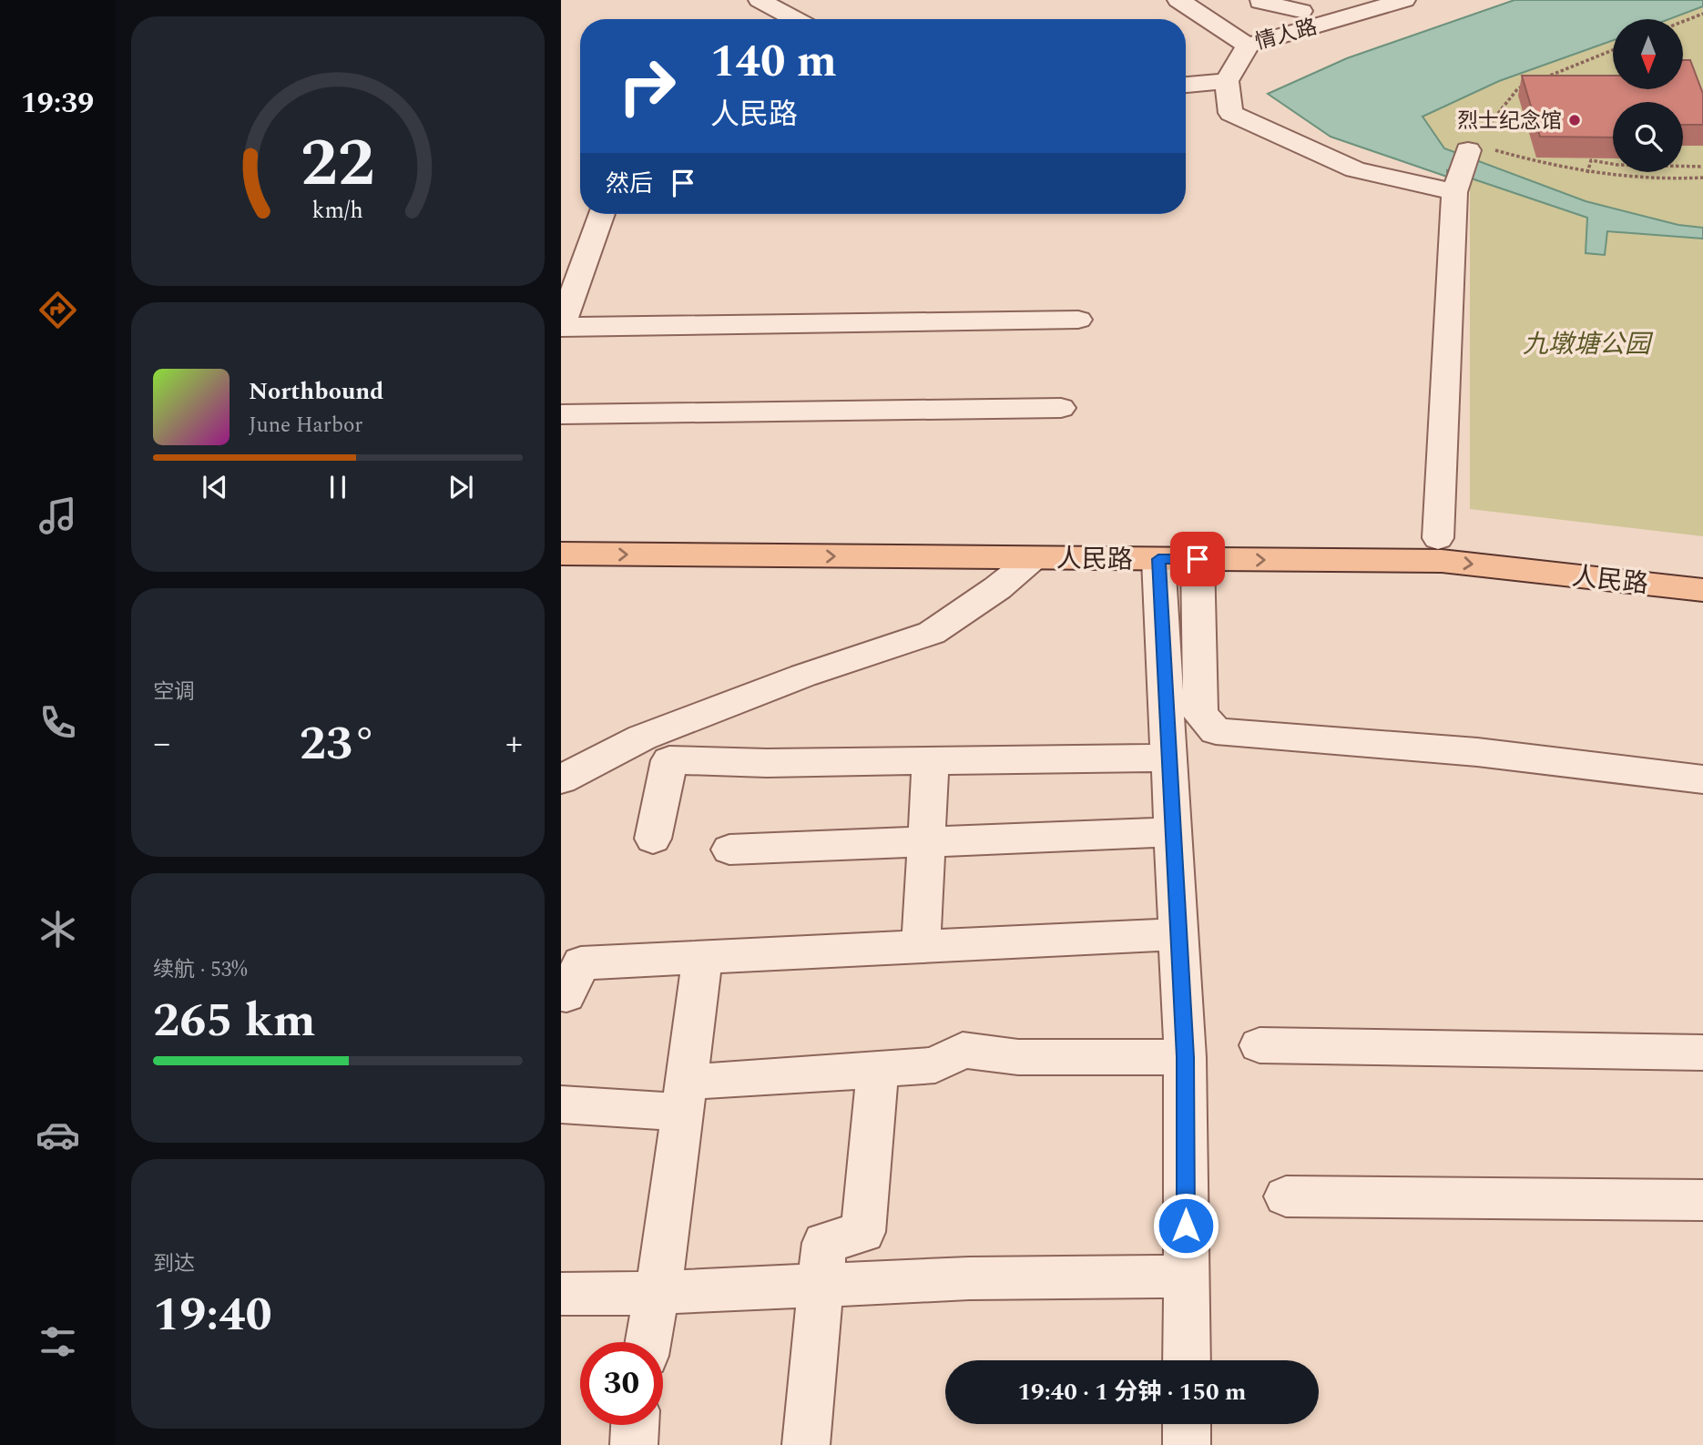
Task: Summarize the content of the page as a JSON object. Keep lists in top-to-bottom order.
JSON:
{
  "streets": {
    "main road": ["人民路"],
    "street": ["情人路"]
  },
  "parks": ["九墩塘公园"],
  "places": ["烈士纪念馆"],
  "north": "bottom",
  "page": {
    "tabs": "19:39",
    "turn": ["140 m", "人民路"],
    "then": "然后",
    "song": ["Northbound", "June Harbor"],
    "tile": [
      "空调",
      ["续航 · 53%", "265 km"],
      ["到达", "19:40"]
    ],
    "heat": ["−", "23°", "+"],
    "limit": "30",
    "trip": "19:40 · 1 分钟 · 150 m",
    "gauge": ["22", "km/h"]
  }
}
